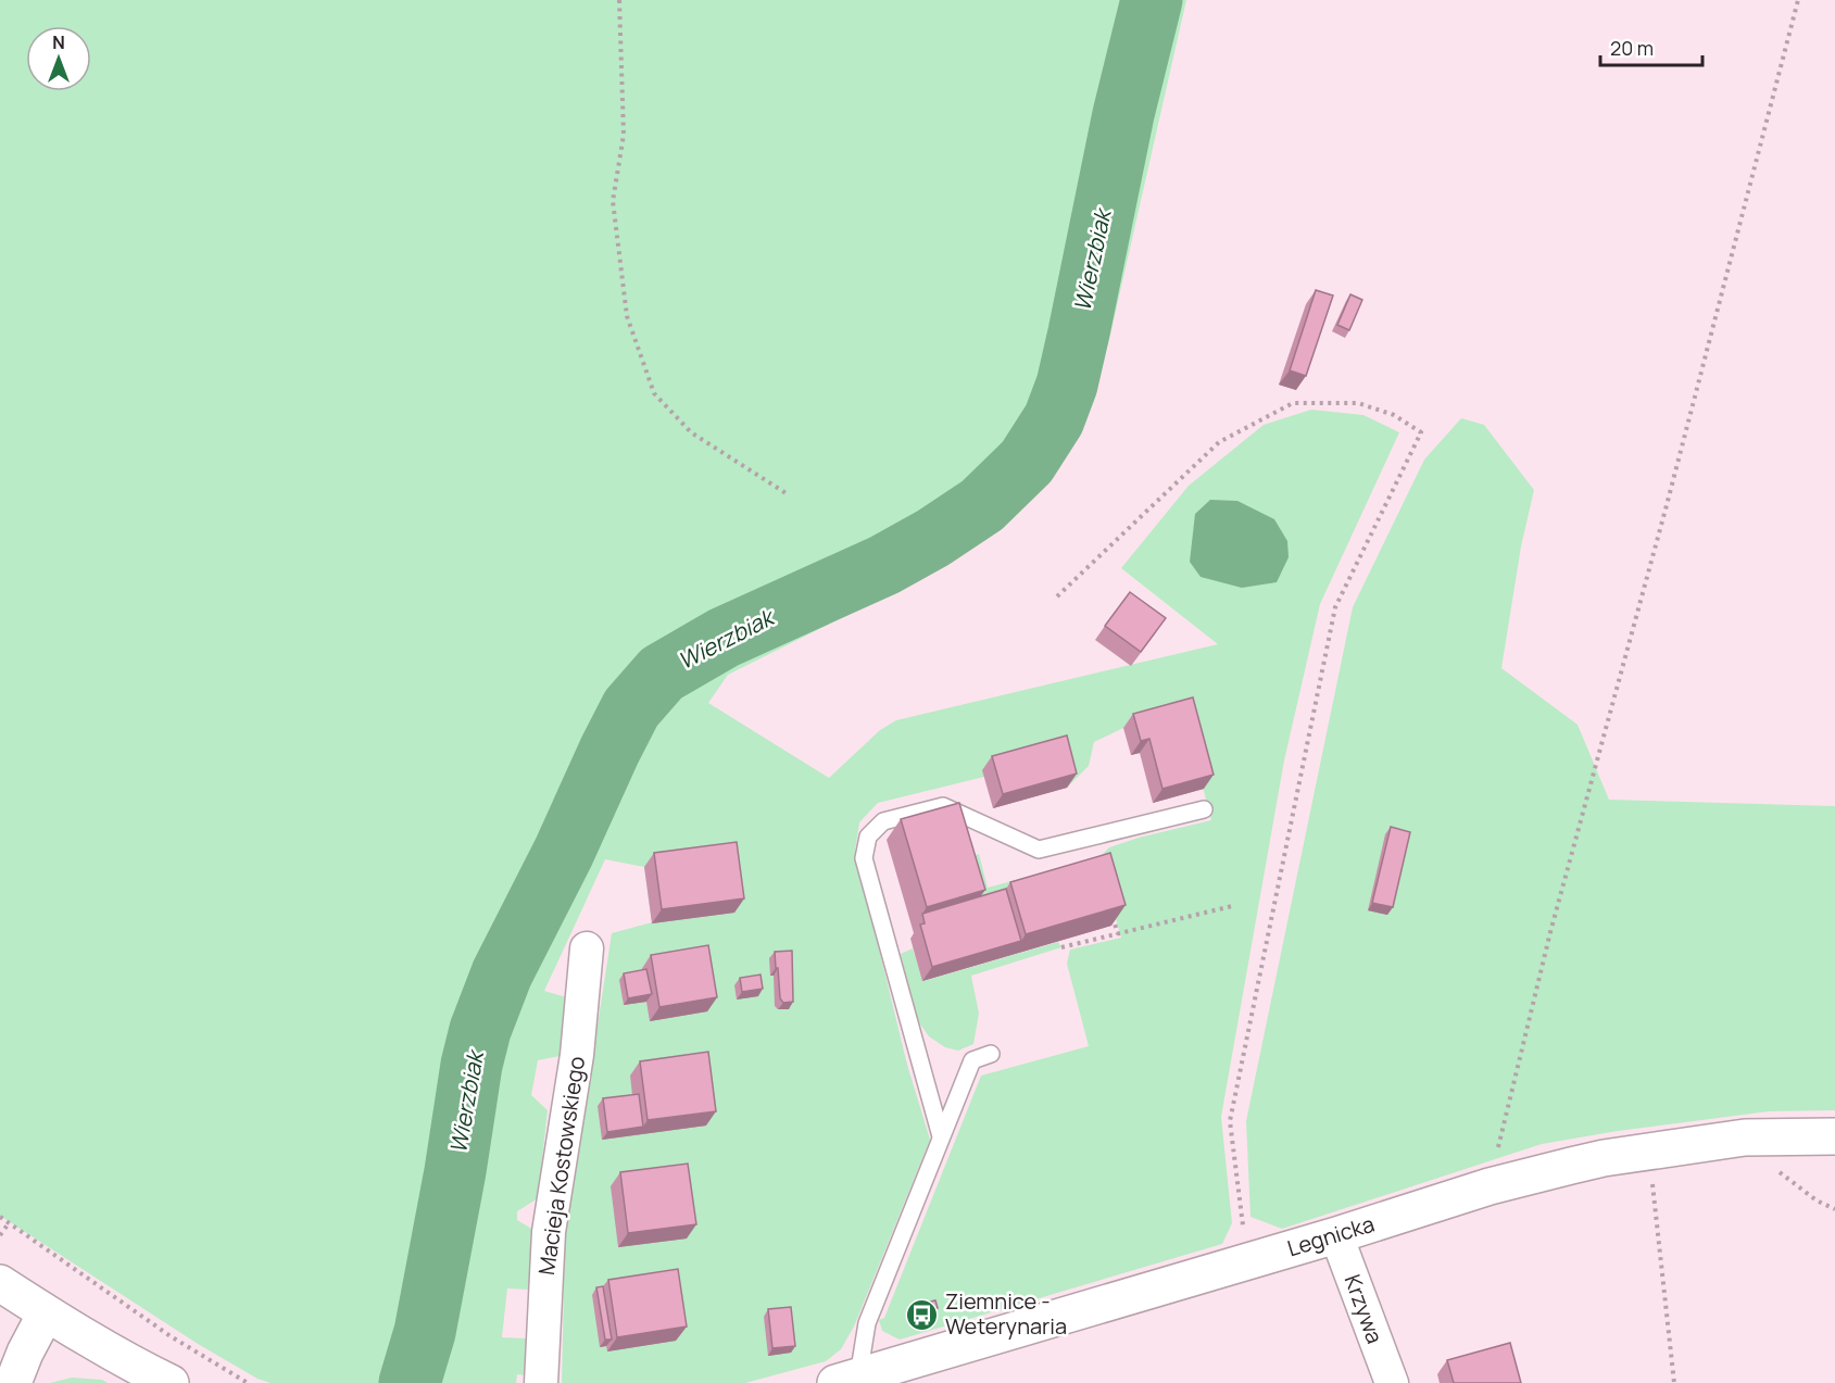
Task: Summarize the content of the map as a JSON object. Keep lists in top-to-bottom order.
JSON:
{
  "streets": {
    "street": ["Macieja Kostowskiego", "Legnicka", "Krzywa"]
  },
  "crossings": [
    ["Legnicka", "Krzywa"]
  ],
  "water": ["Wierzbiak"],
  "places": {
    "bus stop": ["Ziemnice - Weterynaria"]
  },
  "scale_bar": "20 m",
  "north": "top"
}
